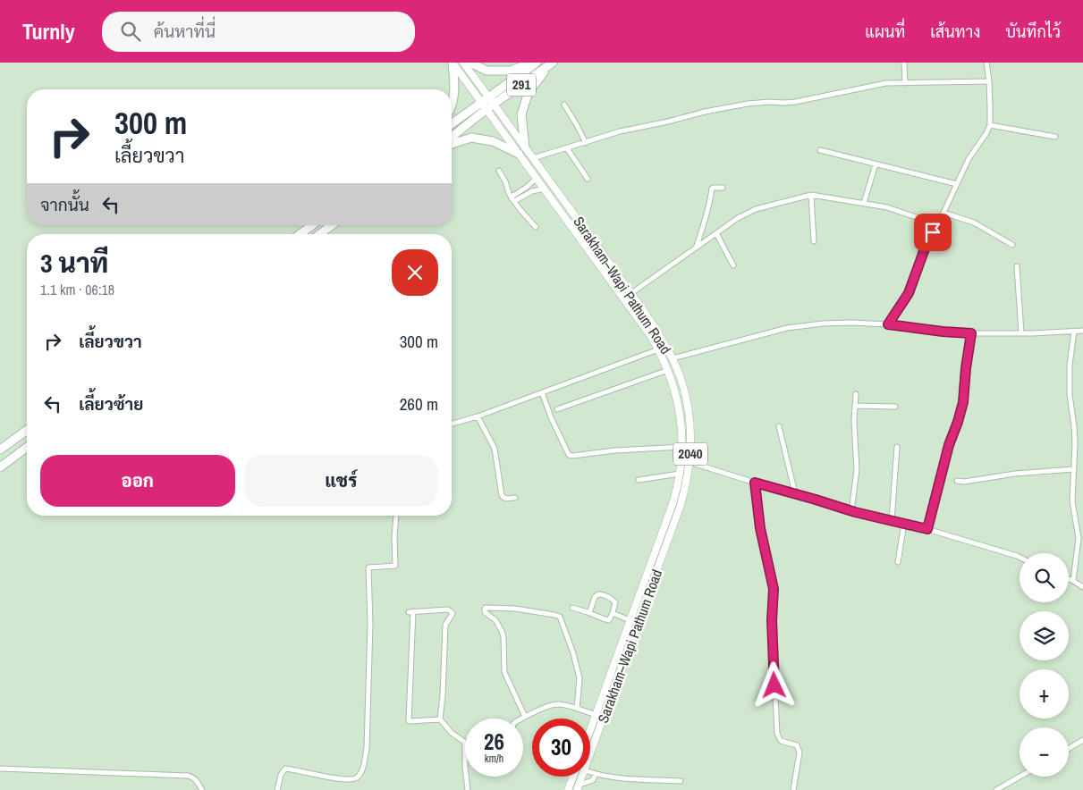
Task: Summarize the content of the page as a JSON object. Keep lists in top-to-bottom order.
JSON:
{
  "streets": {
    "highway": ["291"],
    "main road": ["Sarakham–Wapi Pathum Road", "2040"]
  },
  "crossings": [
    ["291", "Sarakham–Wapi Pathum Road"]
  ],
  "page": {
    "header": "Turnly",
    "search": "ค้นหาที่นี่",
    "nav": ["แผนที่", "เส้นทาง", "บันทึกไว้"],
    "turn": ["300 m", "เลี้ยวขวา"],
    "then": "จากนั้น",
    "heading": ["3 นาที", "1.1 km · 06:18"],
    "list": [
      {
        "name": "เลี้ยวขวา",
        "value": "300 m"
      },
      {
        "name": "เลี้ยวซ้าย",
        "value": "260 m"
      }
    ],
    "buttons": ["ออก", "แชร์"],
    "map_buttons": ["+", "−"],
    "speed": "26 km/h",
    "limit": "30"
  }
}
